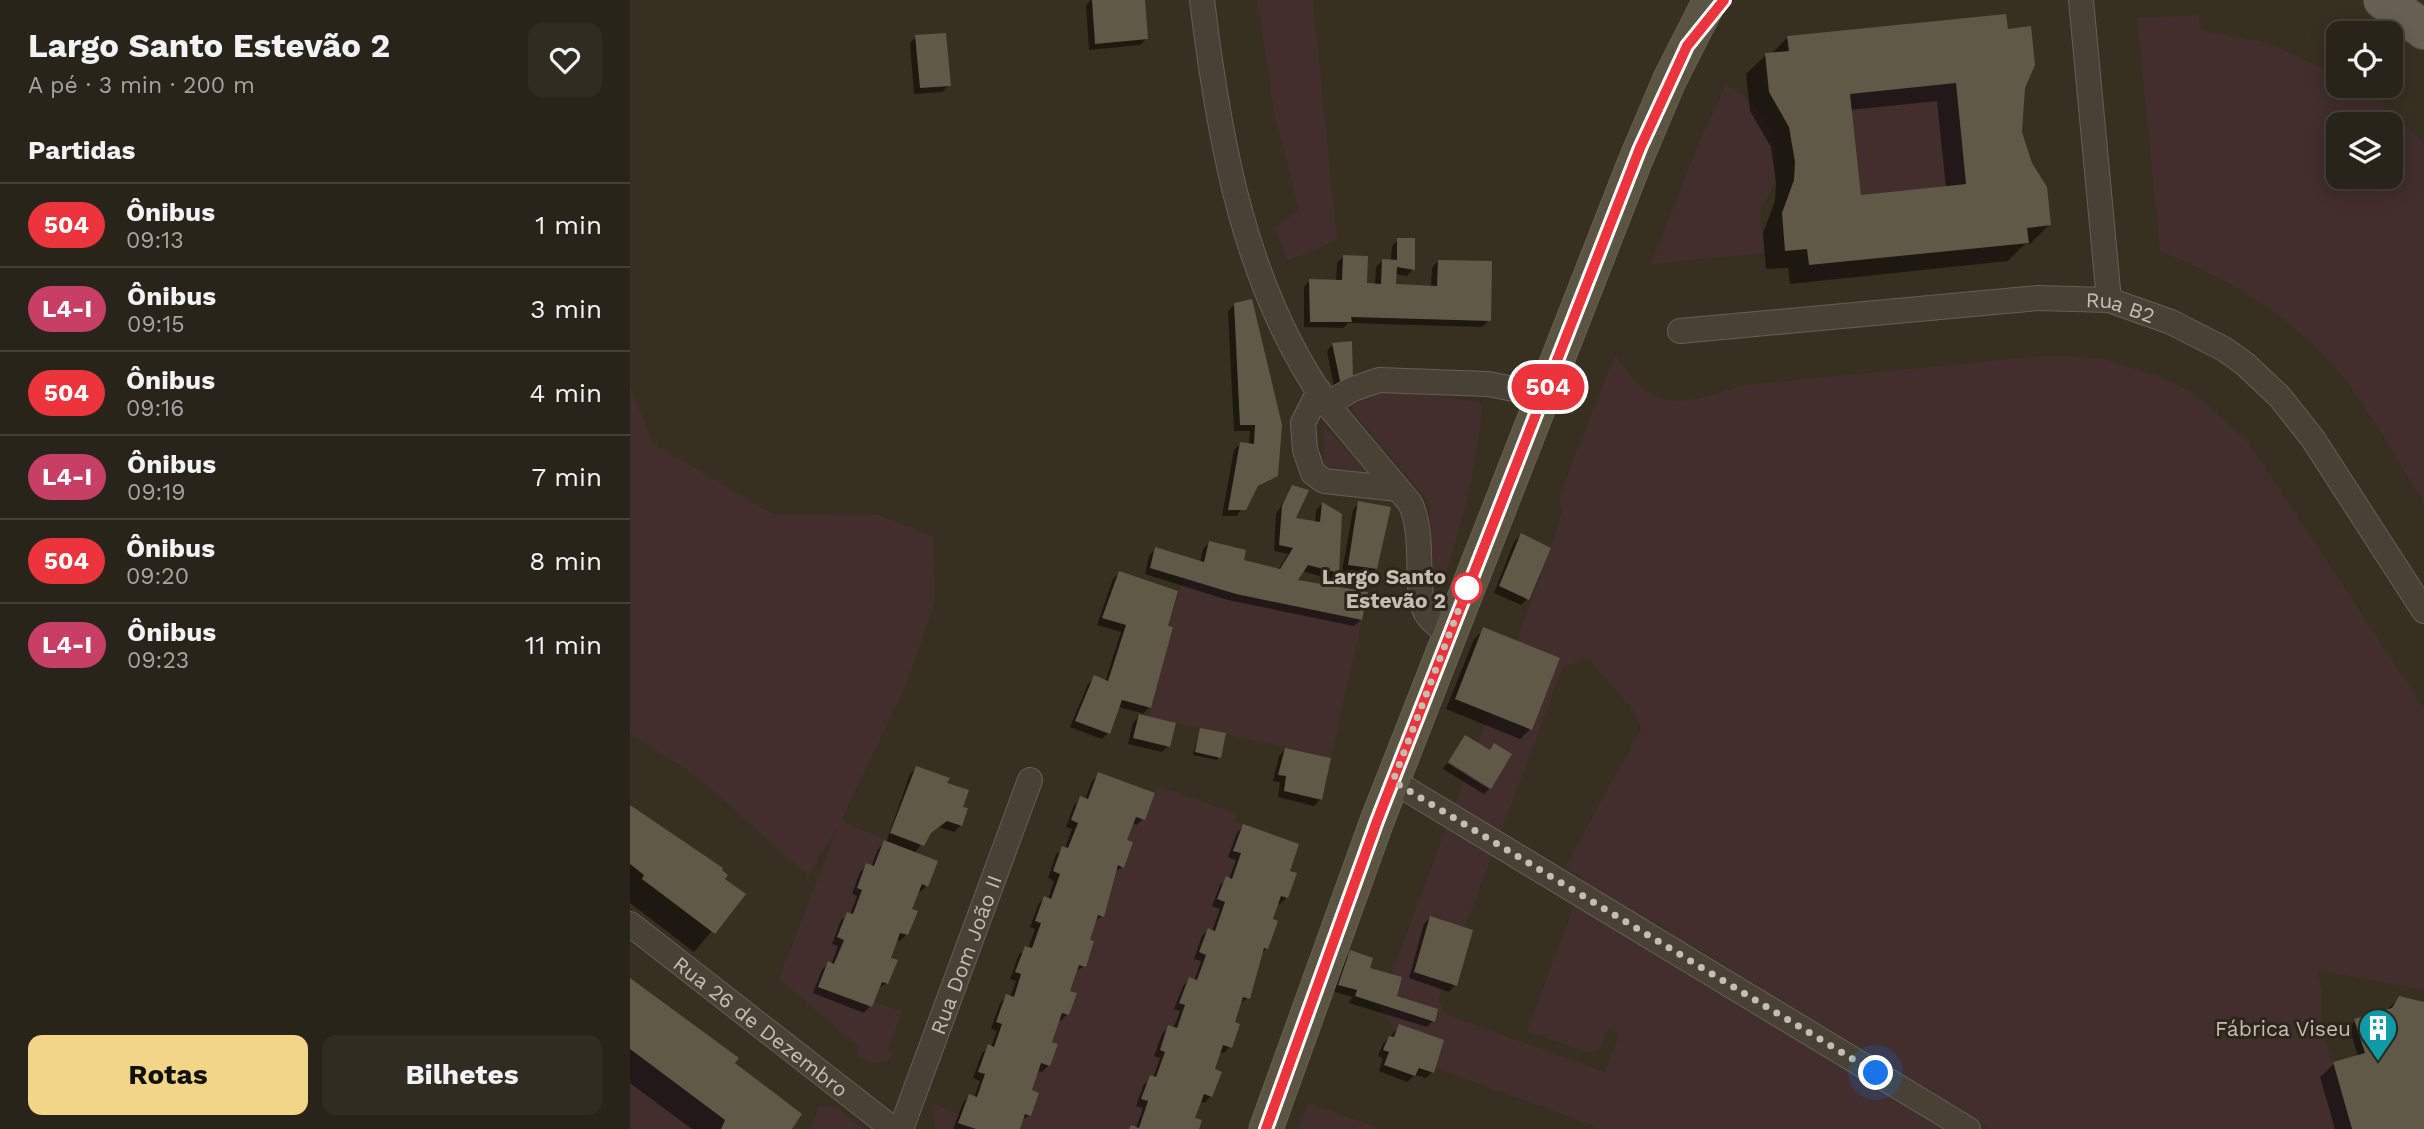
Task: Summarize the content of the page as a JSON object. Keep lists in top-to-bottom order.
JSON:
{
  "streets": {
    "street": ["Rua B2", "Rua Dom João II", "Rua 26 de Dezembro"]
  },
  "places": {
    "other": ["Largo Santo Estevão 2"],
    "building": ["Fábrica Viseu"]
  },
  "lines": ["bus line 504"],
  "page": {
    "heading": [
      ["Largo Santo Estevão 2", "A pé · 3 min · 200 m"],
      "Partidas"
    ],
    "on_map": "504",
    "list": [
      {
        "mark": "504",
        "name": "Ônibus",
        "note": "09:13",
        "value": "1 min"
      },
      {
        "mark": "L4-I",
        "name": "Ônibus",
        "note": "09:15",
        "value": "3 min"
      },
      {
        "mark": "504",
        "name": "Ônibus",
        "note": "09:16",
        "value": "4 min"
      },
      {
        "mark": "L4-I",
        "name": "Ônibus",
        "note": "09:19",
        "value": "7 min"
      },
      {
        "mark": "504",
        "name": "Ônibus",
        "note": "09:20",
        "value": "8 min"
      },
      {
        "mark": "L4-I",
        "name": "Ônibus",
        "note": "09:23",
        "value": "11 min"
      }
    ],
    "buttons": ["Rotas", "Bilhetes"]
  }
}
